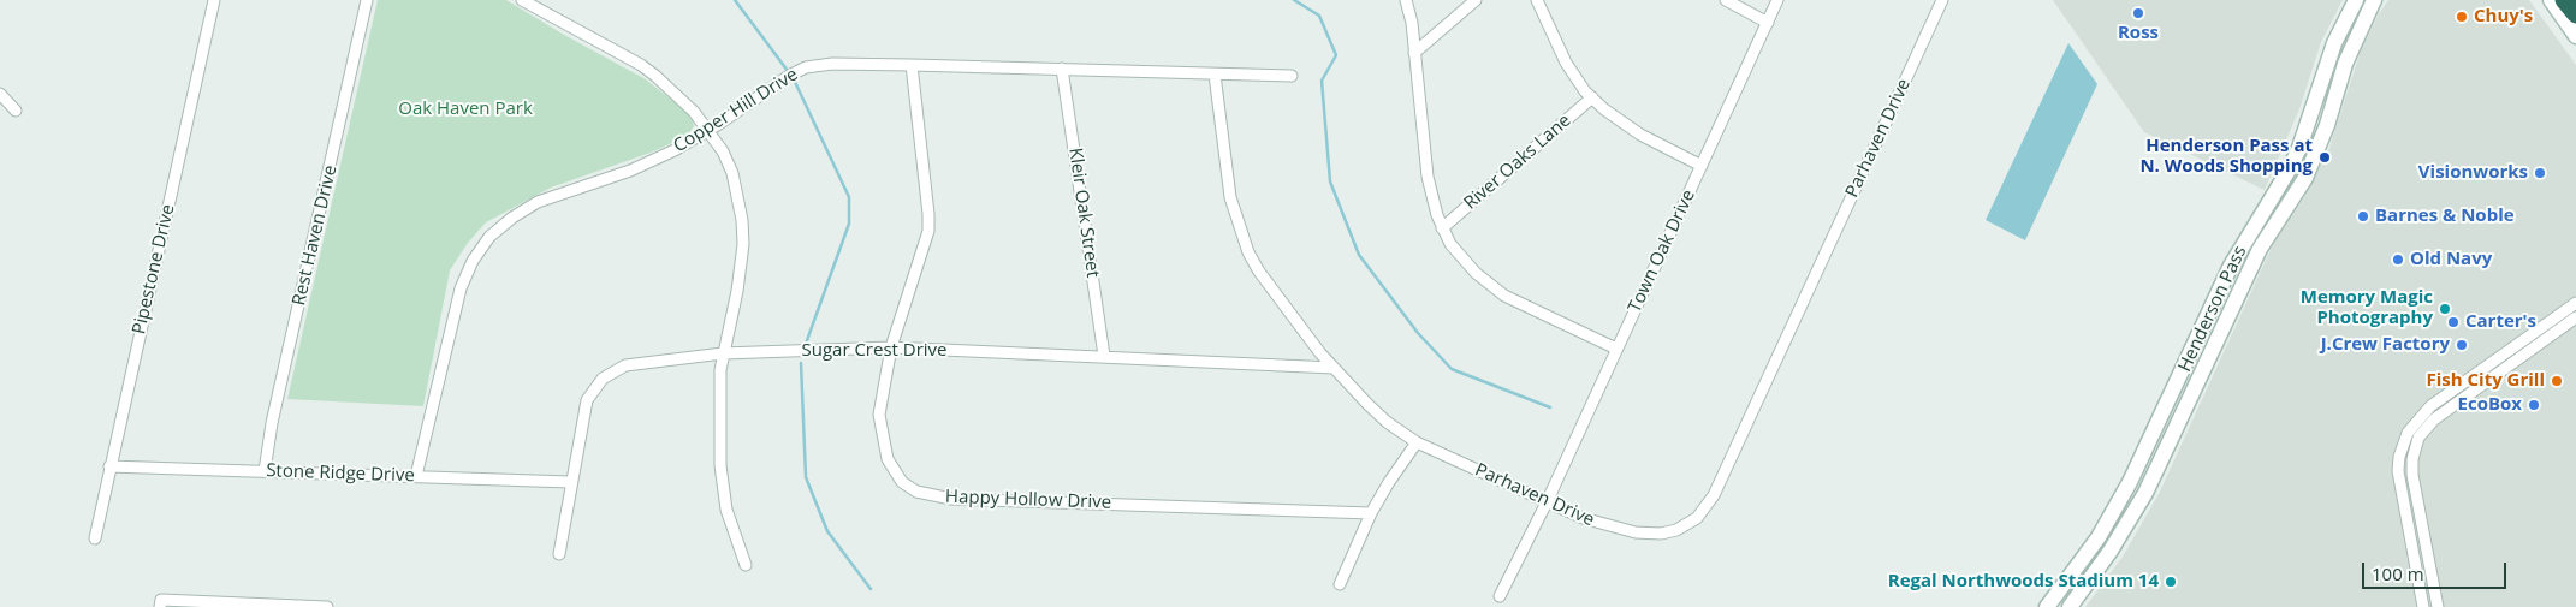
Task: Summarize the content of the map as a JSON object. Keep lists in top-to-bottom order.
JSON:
{
  "streets": {
    "street": [
      "Copper Hill Drive",
      "Parhaven Drive",
      "River Oaks Lane",
      "Kleir Oak Street",
      "Rest Haven Drive",
      "Town Oak Drive",
      "Pipestone Drive",
      "Henderson Pass",
      "Sugar Crest Drive",
      "Stone Ridge Drive",
      "Happy Hollow Drive"
    ]
  },
  "crossings": [
    ["Copper Hill Drive", "Parhaven Drive"],
    ["Copper Hill Drive", "Kleir Oak Street"],
    ["Copper Hill Drive", "Stone Ridge Drive"],
    ["Copper Hill Drive", "Happy Hollow Drive"],
    ["Parhaven Drive", "Town Oak Drive"],
    ["Parhaven Drive", "Sugar Crest Drive"],
    ["Kleir Oak Street", "Sugar Crest Drive"],
    ["Rest Haven Drive", "Stone Ridge Drive"],
    ["Pipestone Drive", "Stone Ridge Drive"],
    ["Sugar Crest Drive", "Stone Ridge Drive"],
    ["Sugar Crest Drive", "Happy Hollow Drive"]
  ],
  "parks": ["Oak Haven Park"],
  "places": [
    "Ross",
    "Chuy's",
    "Henderson Pass at N. Woods Shopping",
    "Visionworks",
    "Barnes & Noble",
    "Old Navy",
    "Memory Magic Photography",
    "Carter's",
    "J.Crew Factory",
    "Fish City Grill",
    "EcoBox",
    "Regal Northwoods Stadium 14"
  ],
  "scale_bar": "100 m"
}
